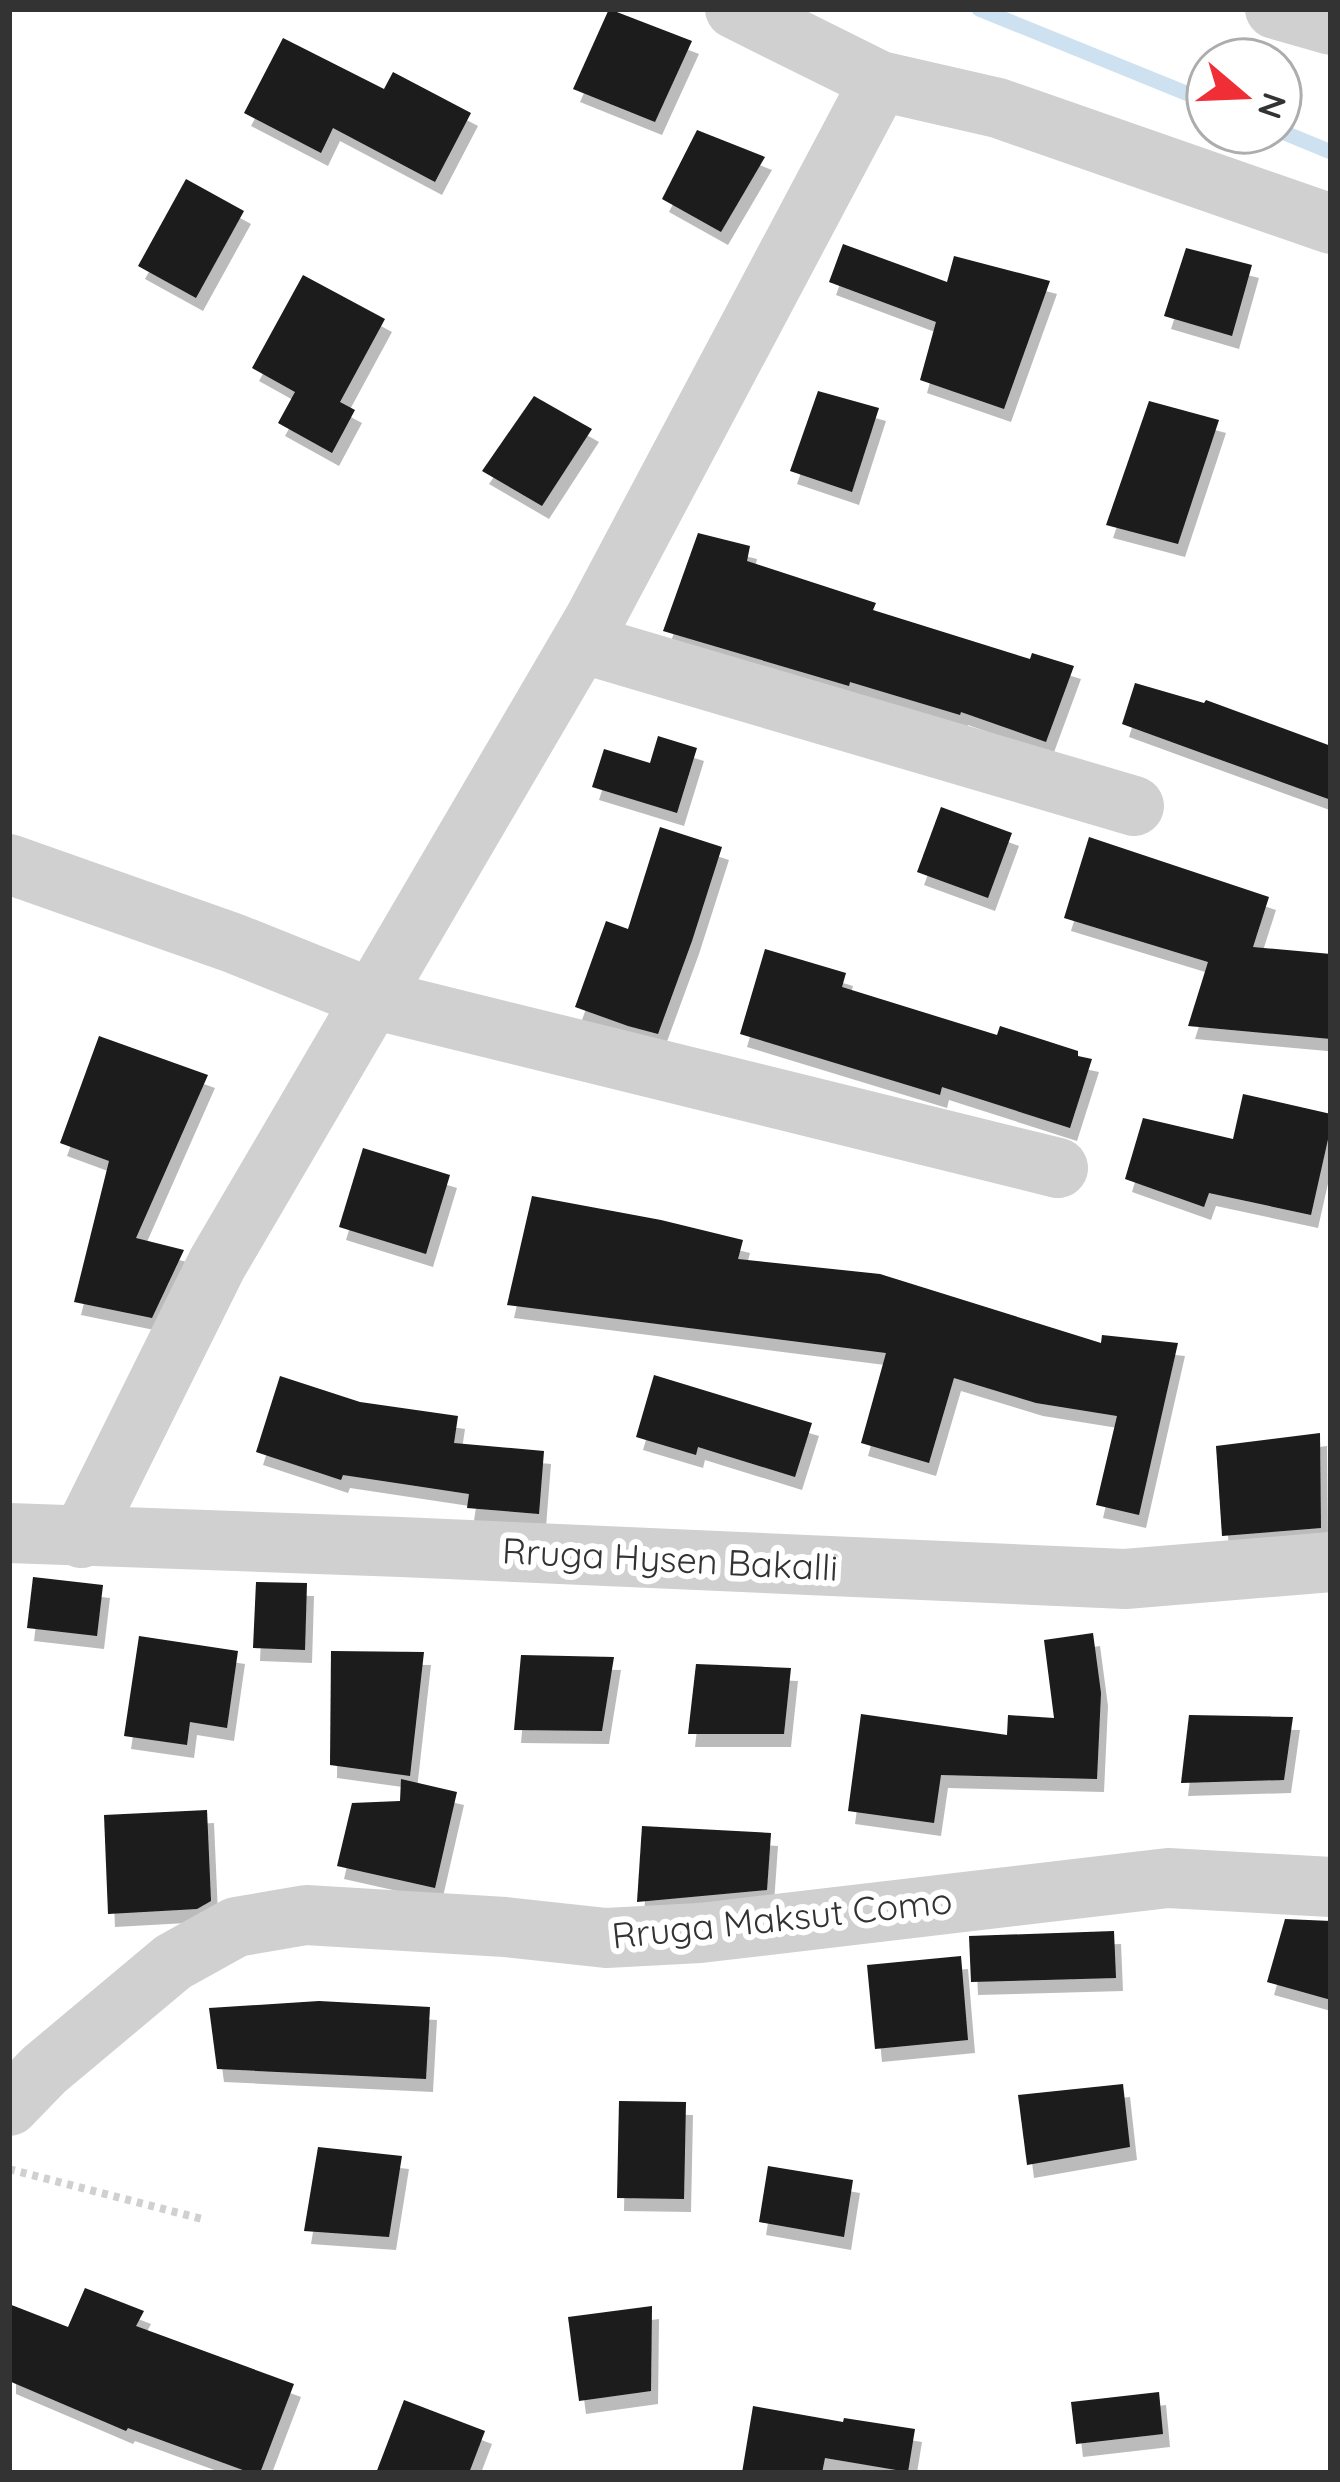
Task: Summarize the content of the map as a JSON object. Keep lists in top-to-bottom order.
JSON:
{
  "streets": {
    "street": ["Rruga Hysen Bakalli", "Rruga Maksut Como"]
  },
  "north": "right"
}
